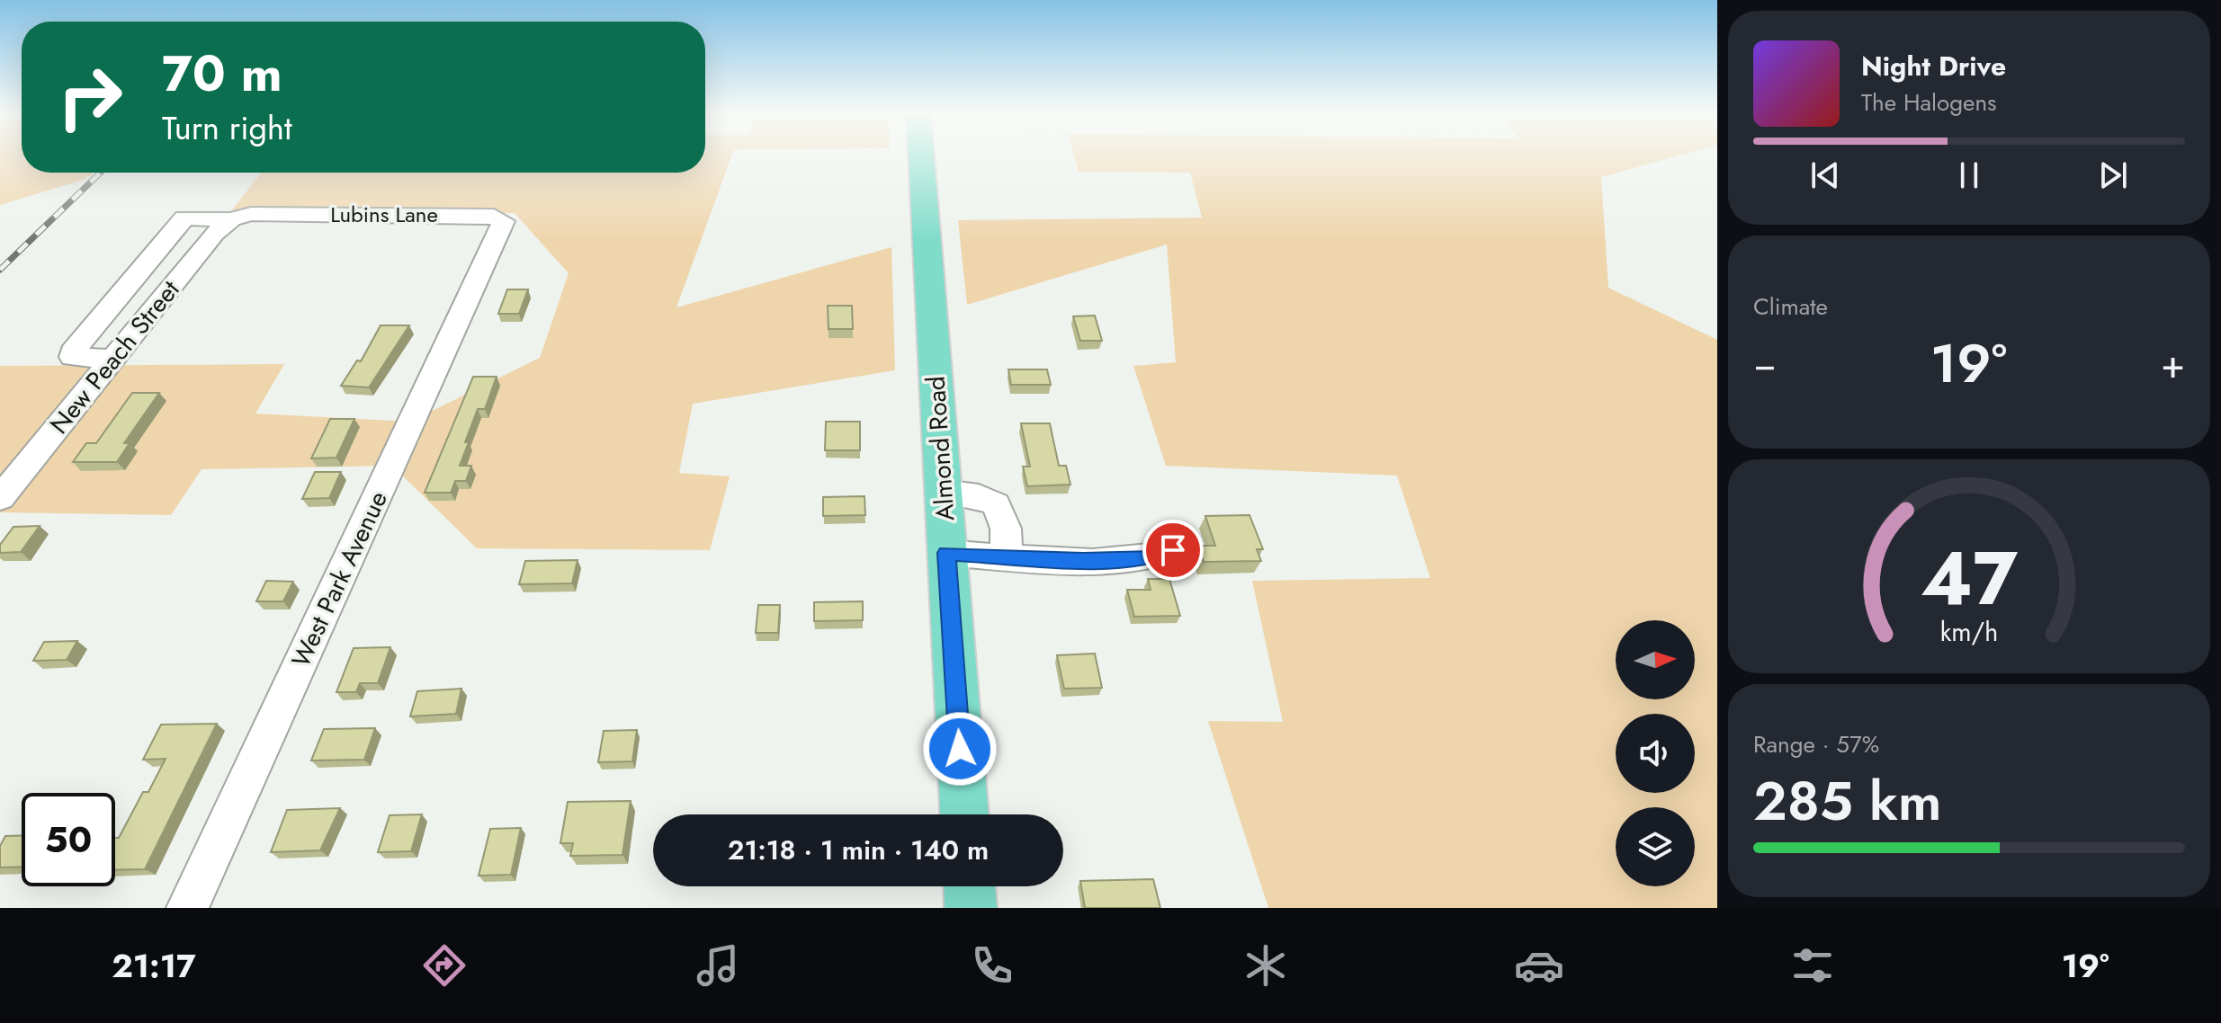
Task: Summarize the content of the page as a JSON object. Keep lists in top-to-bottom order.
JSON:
{
  "streets": {
    "main road": ["Almond Road"],
    "street": ["Lubins Lane", "New Peach Street", "West Park Avenue"]
  },
  "crossings": [
    ["Lubins Lane", "New Peach Street"],
    ["Lubins Lane", "West Park Avenue"]
  ],
  "north": "right",
  "page": {
    "turn": ["70 m", "Turn right"],
    "song": ["Night Drive", "The Halogens"],
    "tile": [
      "Climate",
      ["Range · 57%", "285 km"]
    ],
    "heat": ["−", "19°", "+"],
    "limit": "50",
    "trip": "21:18 · 1 min · 140 m",
    "tabs": ["21:17", "19°"],
    "gauge": ["47", "km/h"]
  }
}
